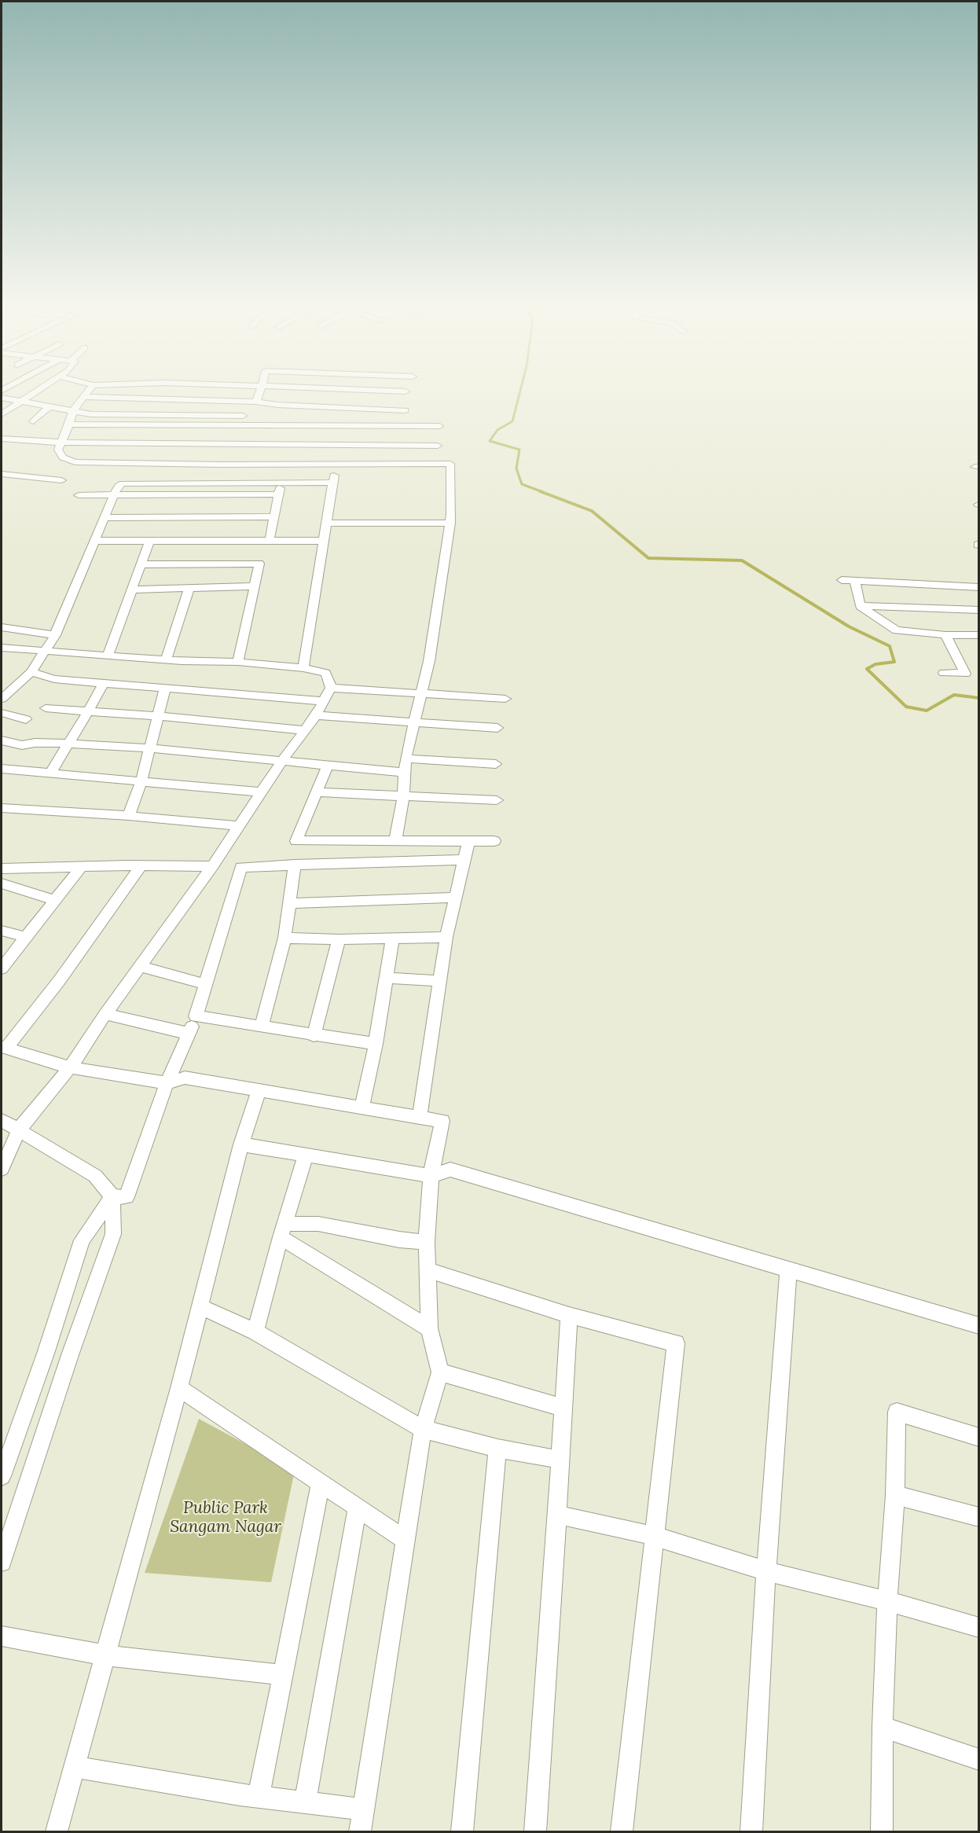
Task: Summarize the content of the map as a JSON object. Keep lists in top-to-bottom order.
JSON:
{
  "parks": ["Public Park Sangam Nagar"]
}
